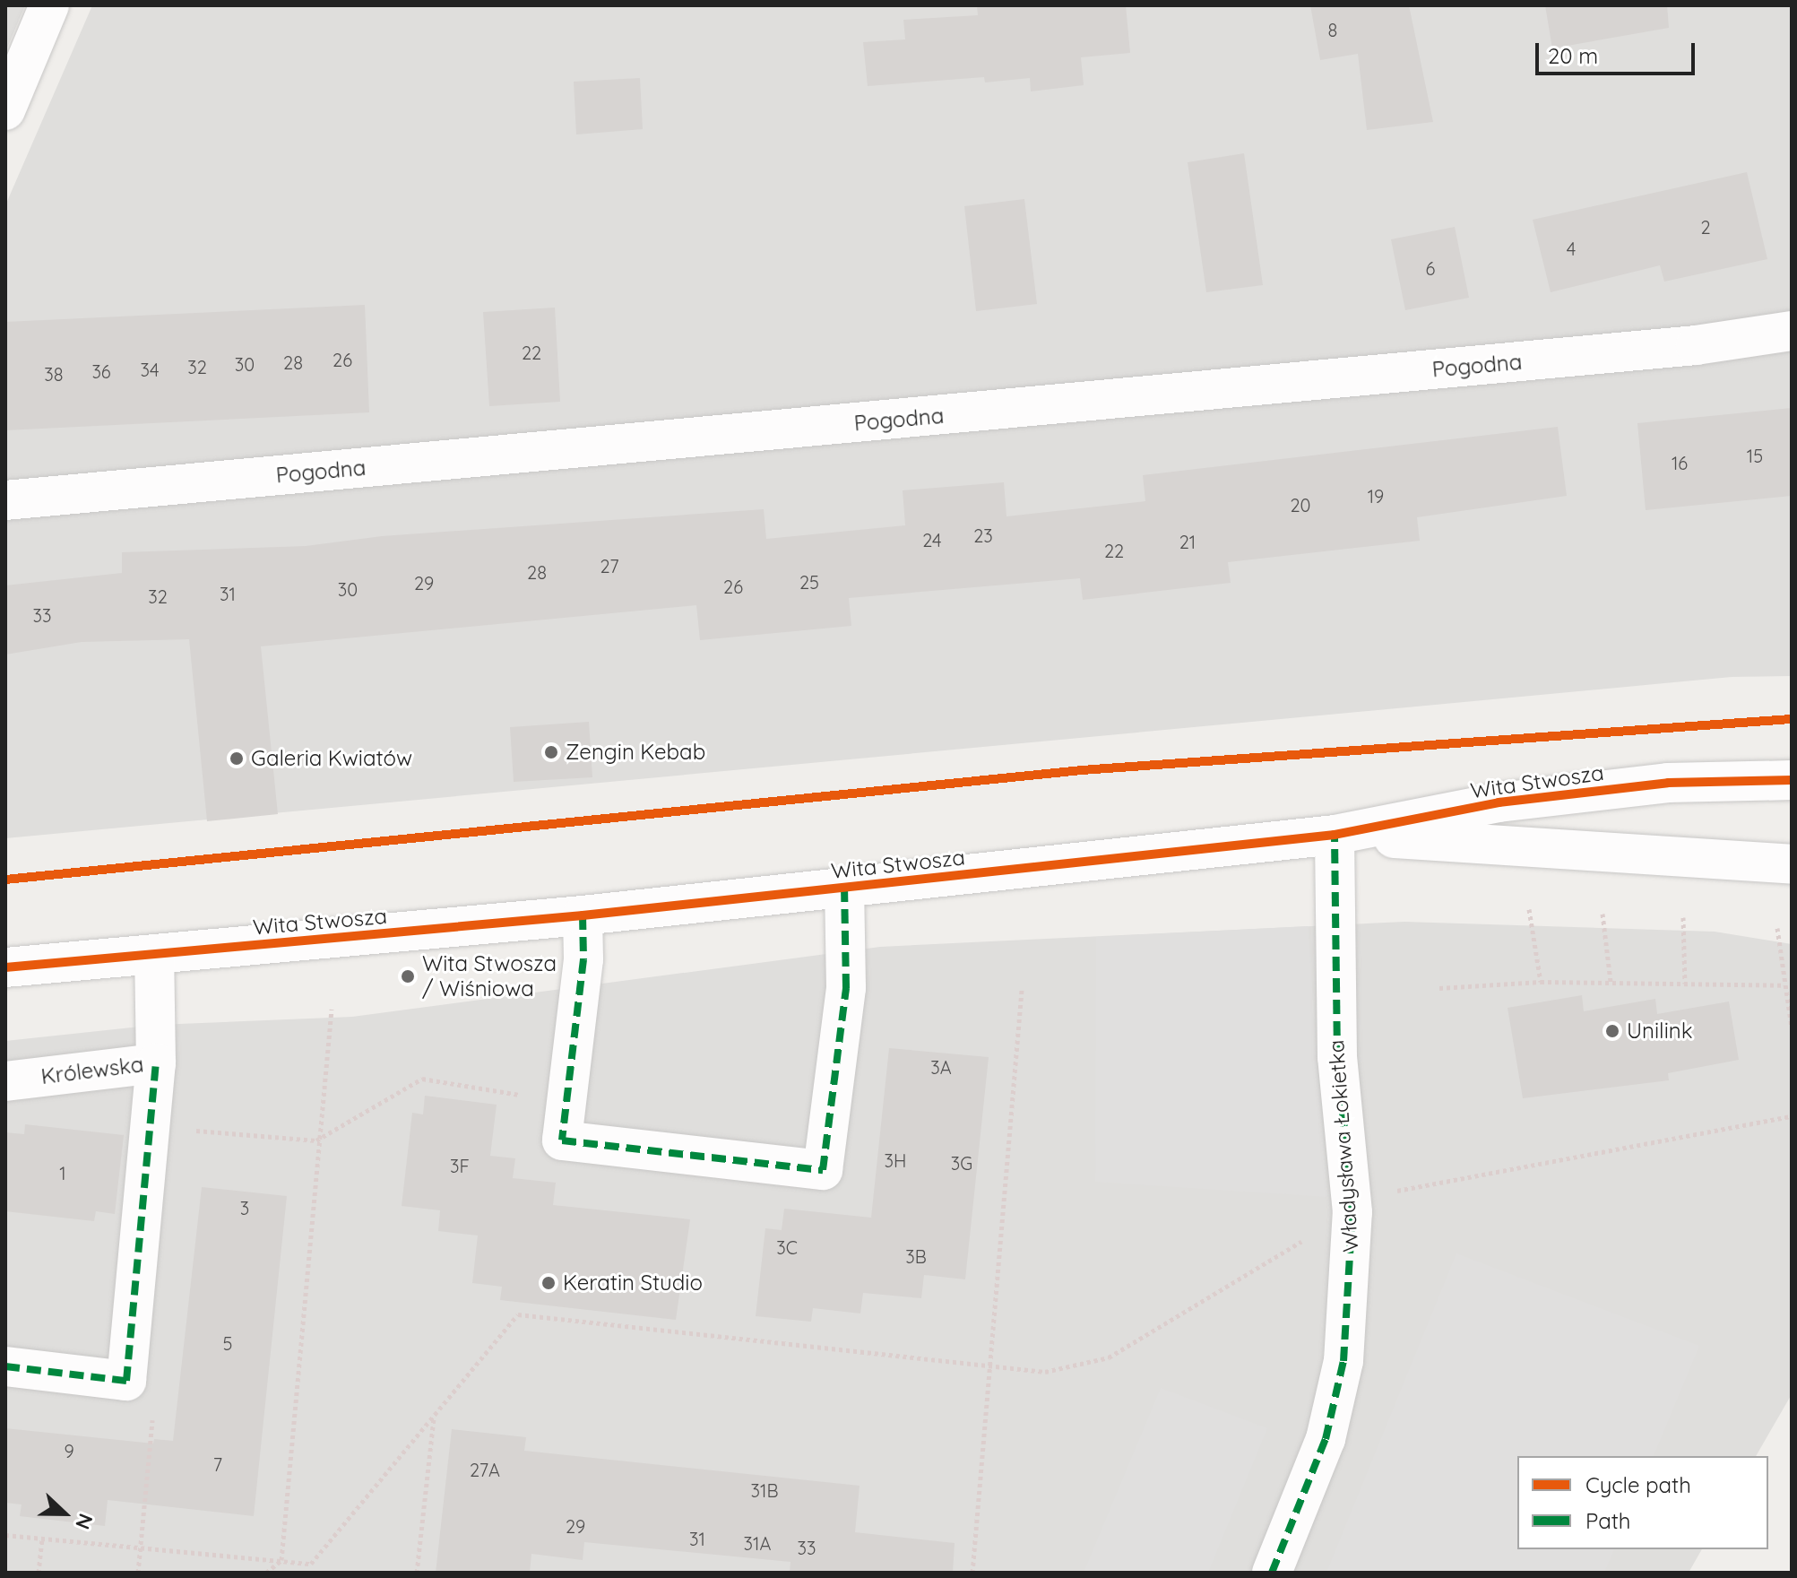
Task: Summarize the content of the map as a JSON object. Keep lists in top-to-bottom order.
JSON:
{
  "streets": {
    "street": [
      "Pogodna",
      "Wita Stwosza",
      "Królewska",
      "Władysława Łokietka"
    ]
  },
  "crossings": [
    ["Wita Stwosza", "Królewska"],
    ["Wita Stwosza", "Władysława Łokietka"]
  ],
  "places": [
    "Zengin Kebab",
    "Galeria Kwiatów",
    "Wita Stwosza / Wiśniowa",
    "Unilink",
    "Keratin Studio"
  ],
  "house_numbers": [
    "8",
    "2",
    "4",
    "6",
    "22",
    "26",
    "28",
    "30",
    "32",
    "34",
    "36",
    "38",
    "15",
    "16",
    "19",
    "20",
    "23",
    "24",
    "21",
    "22",
    "27",
    "28",
    "25",
    "29",
    "26",
    "30",
    "31",
    "32",
    "33",
    "3A",
    "3H",
    "3G",
    "3F",
    "1",
    "3",
    "3C",
    "3B",
    "5",
    "9",
    "7",
    "27A",
    "31B",
    "29",
    "31",
    "31A",
    "33"
  ],
  "legend": ["Cycle path", "Path"],
  "scale_bar": "20 m",
  "north": "right"
}
